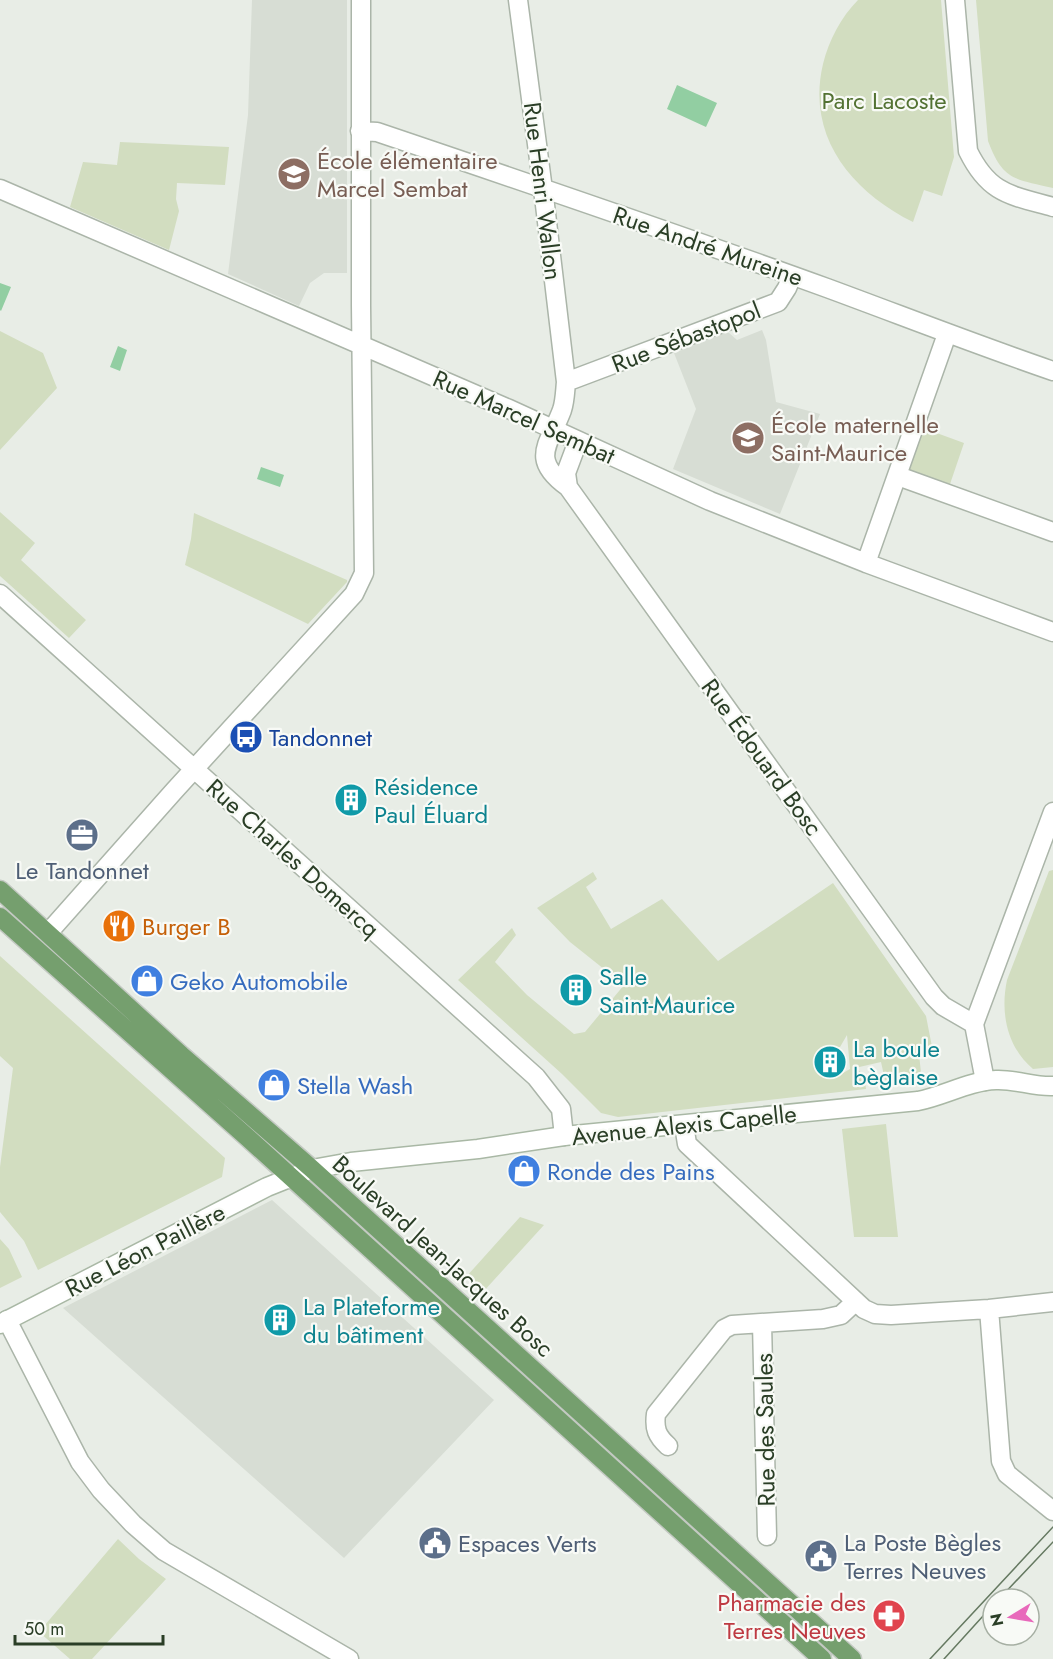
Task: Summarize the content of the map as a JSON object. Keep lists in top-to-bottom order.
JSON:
{
  "streets": {
    "main road": ["Boulevard Jean-Jacques Bosc"],
    "street": [
      "Rue Henri Wallon",
      "Rue André Mureine",
      "Rue Sébastopol",
      "Rue Marcel Sembat",
      "Rue Édouard Bosc",
      "Rue Charles Domercq",
      "Avenue Alexis Capelle",
      "Rue Léon Paillère",
      "Rue des Saules"
    ]
  },
  "crossings": [
    ["Rue Henri Wallon", "Rue André Mureine"],
    ["Rue Henri Wallon", "Rue Sébastopol"],
    ["Rue Henri Wallon", "Rue Marcel Sembat"],
    ["Rue Henri Wallon", "Rue Édouard Bosc"],
    ["Rue André Mureine", "Rue Sébastopol"],
    ["Rue Marcel Sembat", "Rue Édouard Bosc"],
    ["Rue Charles Domercq", "Avenue Alexis Capelle"],
    ["Avenue Alexis Capelle", "Rue Léon Paillère"],
    ["Avenue Alexis Capelle", "Boulevard Jean-Jacques Bosc"],
    ["Rue Léon Paillère", "Boulevard Jean-Jacques Bosc"]
  ],
  "parks": ["Parc Lacoste"],
  "places": {
    "school or university": ["École élémentaire Marcel Sembat", "École maternelle Saint-Maurice"],
    "bus stop": ["Tandonnet"],
    "building": [
      "Résidence Paul Éluard",
      "Salle Saint-Maurice",
      "La boule bèglaise",
      "La Plateforme du bâtiment"
    ],
    "office": ["Le Tandonnet"],
    "restaurant": ["Burger B"],
    "shop": ["Geko Automobile", "Stella Wash", "Ronde des Pains"],
    "public building": ["Espaces Verts", "La Poste Bègles Terres Neuves"],
    "pharmacy": ["Pharmacie des Terres Neuves"]
  },
  "scale_bar": "50 m",
  "north": "left"
}
